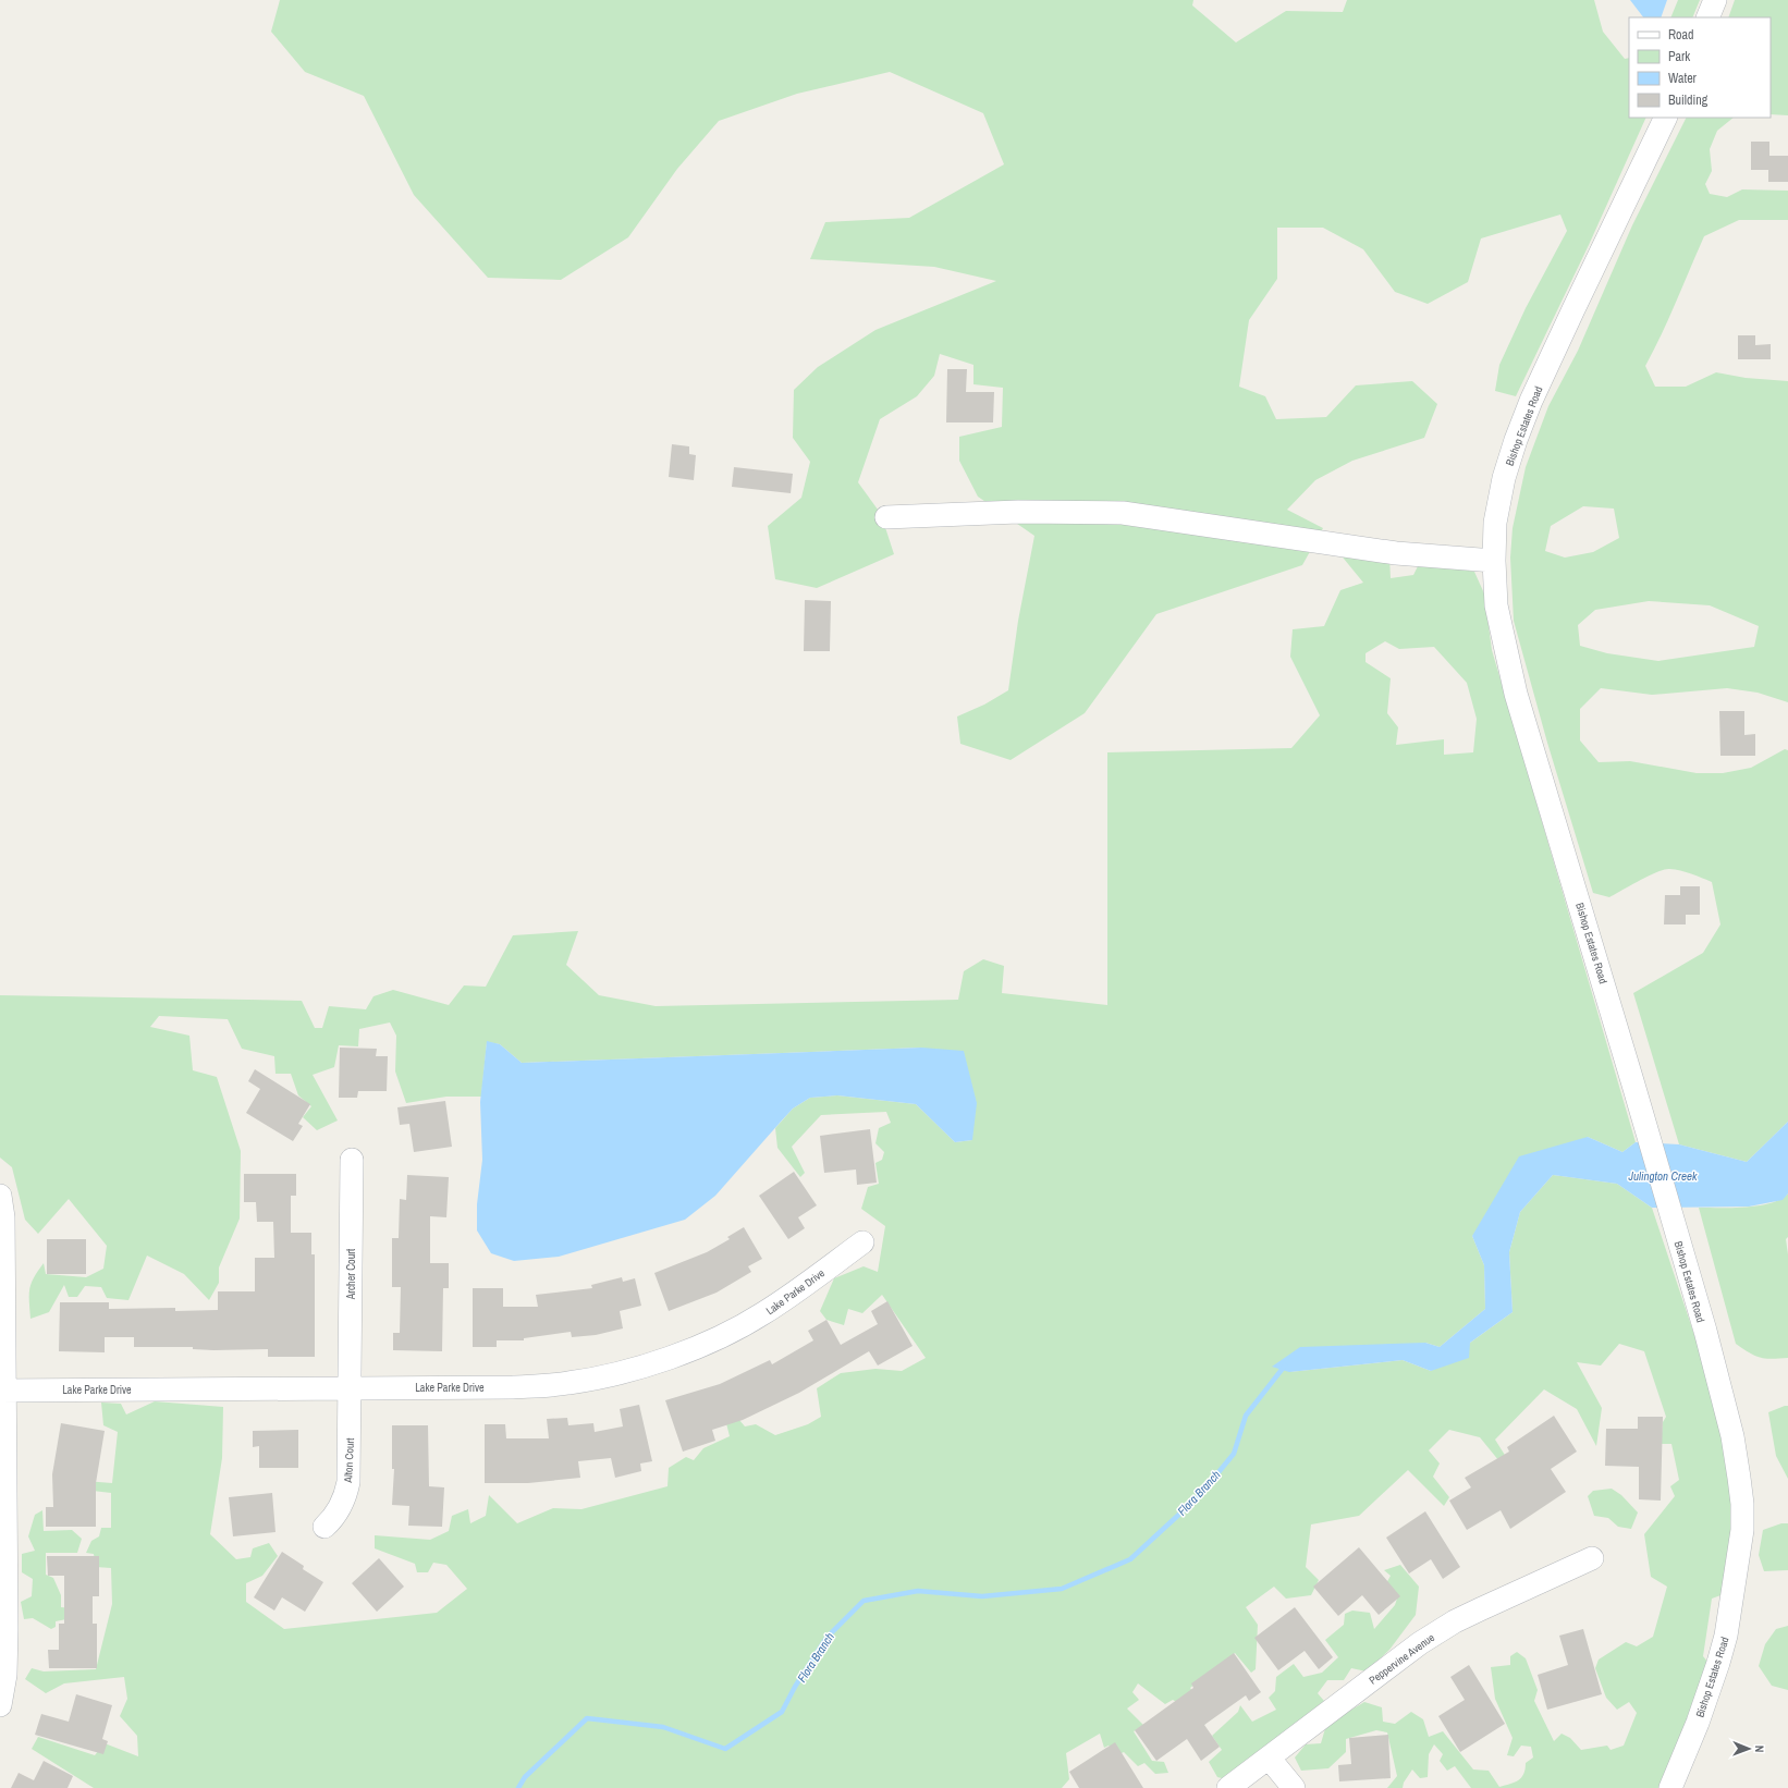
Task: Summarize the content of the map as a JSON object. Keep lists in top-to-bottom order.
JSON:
{
  "streets": {
    "street": [
      "Bishop Estates Road",
      "Archer Court",
      "Lake Parke Drive",
      "Alton Court",
      "Peppervine Avenue"
    ]
  },
  "crossings": [
    ["Archer Court", "Lake Parke Drive"],
    ["Archer Court", "Alton Court"],
    ["Lake Parke Drive", "Alton Court"]
  ],
  "water": ["Julington Creek", "Flora Branch"],
  "legend": [
    "Road",
    "Park",
    "Water",
    "Building"
  ],
  "north": "right"
}
